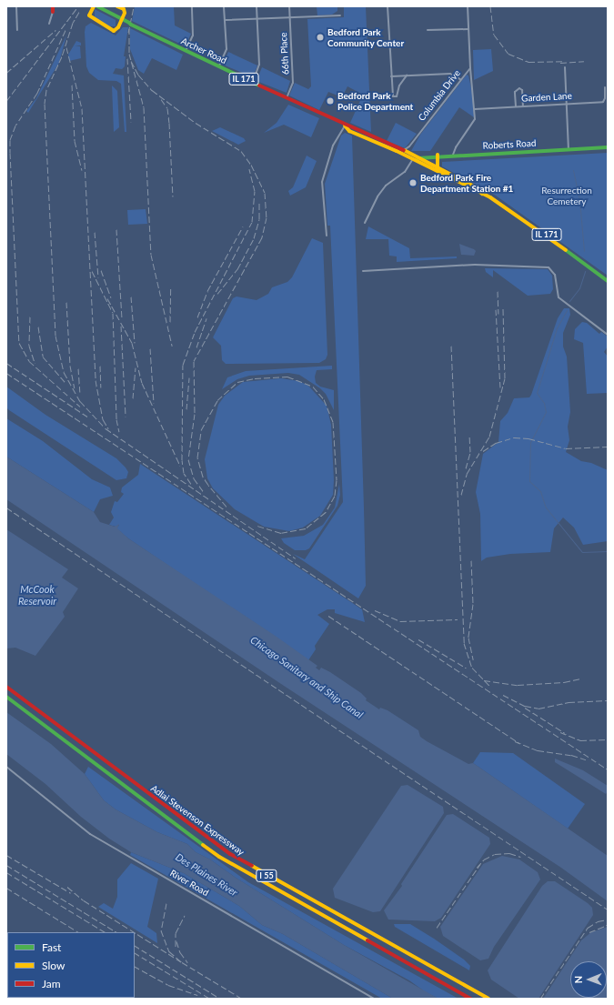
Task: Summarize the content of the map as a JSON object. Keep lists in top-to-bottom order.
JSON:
{
  "streets": {
    "main road": [
      "Archer Road",
      "IL 171",
      "Roberts Road",
      "Adlai Stevenson Expressway",
      "I 55"
    ],
    "street": [
      "66th Place",
      "Columbia Drive",
      "Garden Lane",
      "River Road"
    ]
  },
  "crossings": [
    ["Archer Road", "66th Place"],
    ["Archer Road", "Columbia Drive"],
    ["Archer Road", "Roberts Road"]
  ],
  "water": ["McCook Reservoir", "Chicago Sanitary and Ship Canal", "Des Plaines River"],
  "parks": ["Resurrection Cemetery"],
  "places": ["Bedford Park Community Center", "Bedford Park Police Department", "Bedford Park Fire Department Station #1"],
  "legend": ["Fast", "Slow", "Jam"],
  "north": "left"
}
